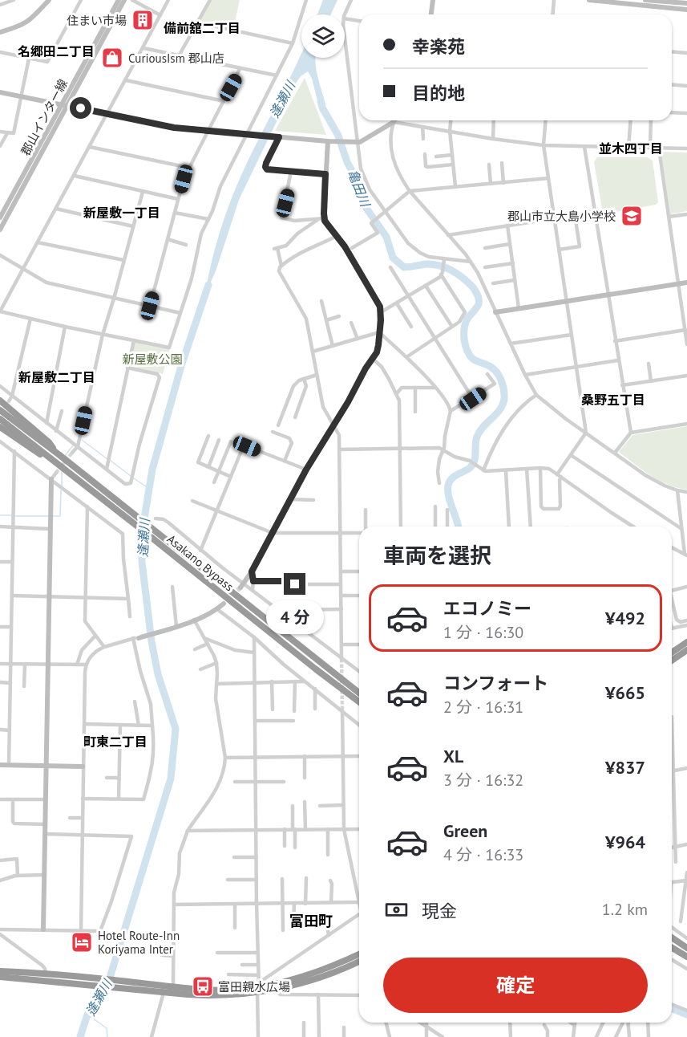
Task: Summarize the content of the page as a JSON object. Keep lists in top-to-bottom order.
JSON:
{
  "streets": {
    "highway": ["Asakano Bypass"],
    "street": ["郡山インター線"]
  },
  "districts": [
    "備前舘二丁目",
    "名郷田二丁目",
    "並木四丁目",
    "新屋敷一丁目",
    "新屋敷二丁目",
    "桑野五丁目",
    "町東二丁目",
    "富田町"
  ],
  "water": ["逢瀬川", "亀田川"],
  "parks": ["新屋敷公園"],
  "places": {
    "building": ["住まい市場"],
    "shop": ["CuriousIsm 郡山店"],
    "school or university": ["郡山市立大島小学校"],
    "hotel": ["Hotel Route-Inn Koriyama Inter"],
    "bus stop": ["富田親水広場"]
  },
  "page": {
    "banner": ["幸楽苑", "目的地"],
    "heading": "車両を選択",
    "list": [
      {
        "name": "エコノミー",
        "note": "1 分 · 16:30",
        "value": "¥492"
      },
      {
        "name": "コンフォート",
        "note": "2 分 · 16:31",
        "value": "¥665"
      },
      {
        "name": "XL",
        "note": "3 分 · 16:32",
        "value": "¥837"
      },
      {
        "name": "Green",
        "note": "4 分 · 16:33",
        "value": "¥964"
      }
    ],
    "bubble": "4 分",
    "pay": ["現金", "1.2 km"],
    "buttons": "確定"
  }
}
